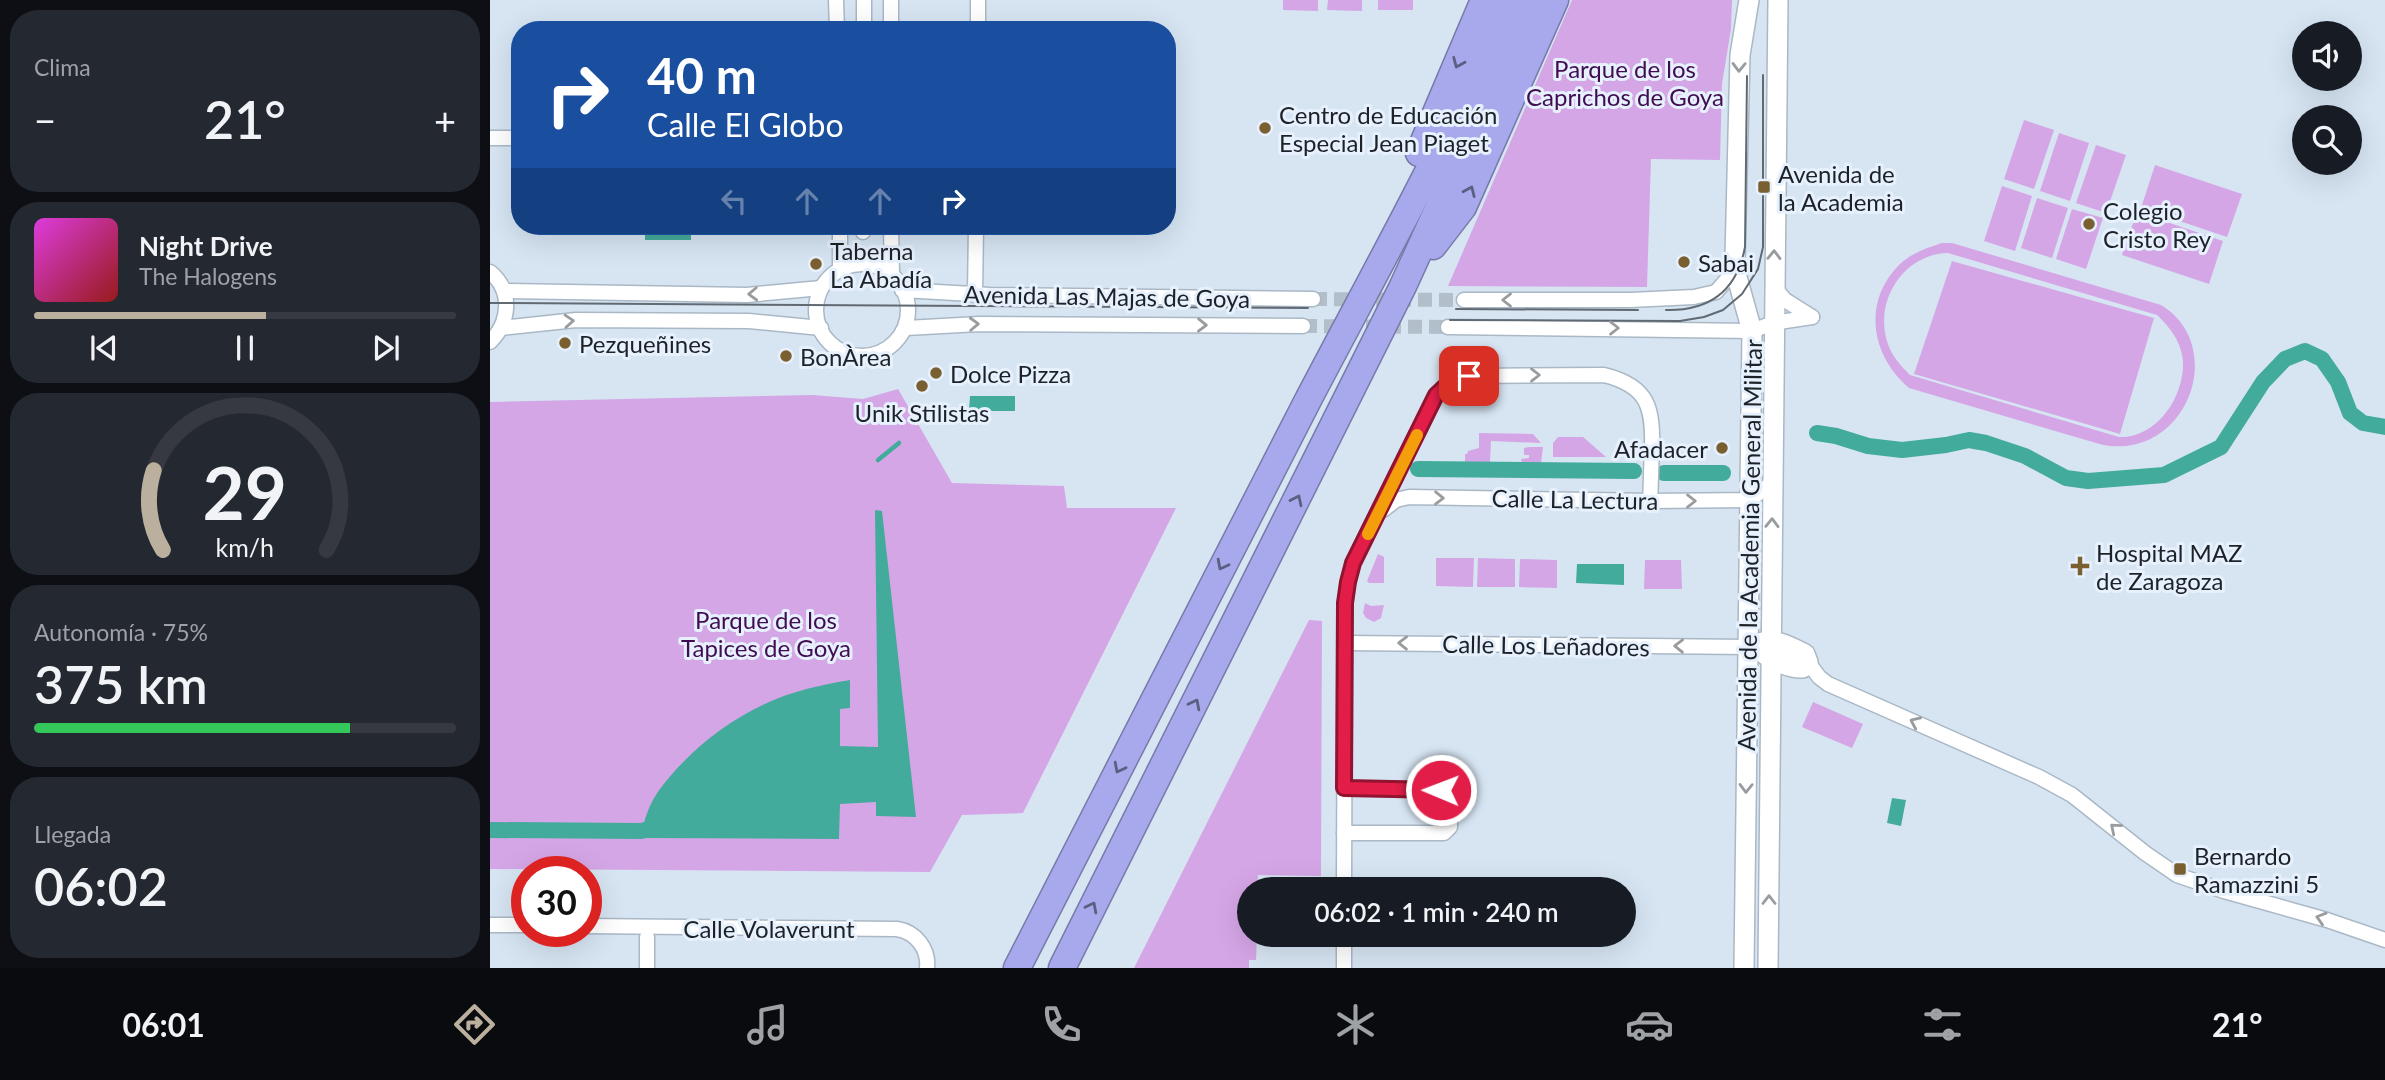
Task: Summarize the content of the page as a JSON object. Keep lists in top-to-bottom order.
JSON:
{
  "streets": {
    "main road": ["Avenida de la Academia General Militar"],
    "street": [
      "Avenida Las Majas de Goya",
      "Calle La Lectura",
      "Calle Los Leñadores",
      "Calle Volaverunt"
    ]
  },
  "crossings": [
    ["Calle La Lectura", "Avenida de la Academia General Militar"],
    ["Avenida de la Academia General Militar", "Calle Los Leñadores"]
  ],
  "one_way": ["Calle La Lectura", "Calle Los Leñadores"],
  "parks": ["Parque de los Caprichos de Goya", "Parque de los Tapices de Goya"],
  "places": {
    "other": [
      "Centro de Educación Especial Jean Piaget",
      "Colegio Cristo Rey",
      "Sabai",
      "Taberna La Abadía",
      "Pezqueñines",
      "BonÀrea",
      "Dolce Pizza",
      "Unik Stilistas",
      "Afadacer"
    ],
    "transit": ["Avenida de la Academia", "Bernardo Ramazzini 5"],
    "health": ["Hospital MAZ de Zaragoza"]
  },
  "page": {
    "tile": [
      "Clima",
      ["Autonomía · 75%", "375 km"],
      ["Llegada", "06:02"]
    ],
    "turn": ["40 m", "Calle El Globo"],
    "heat": ["−", "21°", "+"],
    "song": ["Night Drive", "The Halogens"],
    "limit": "30",
    "trip": "06:02 · 1 min · 240 m",
    "tabs": ["06:01", "21°"],
    "gauge": ["29", "km/h"]
  }
}
